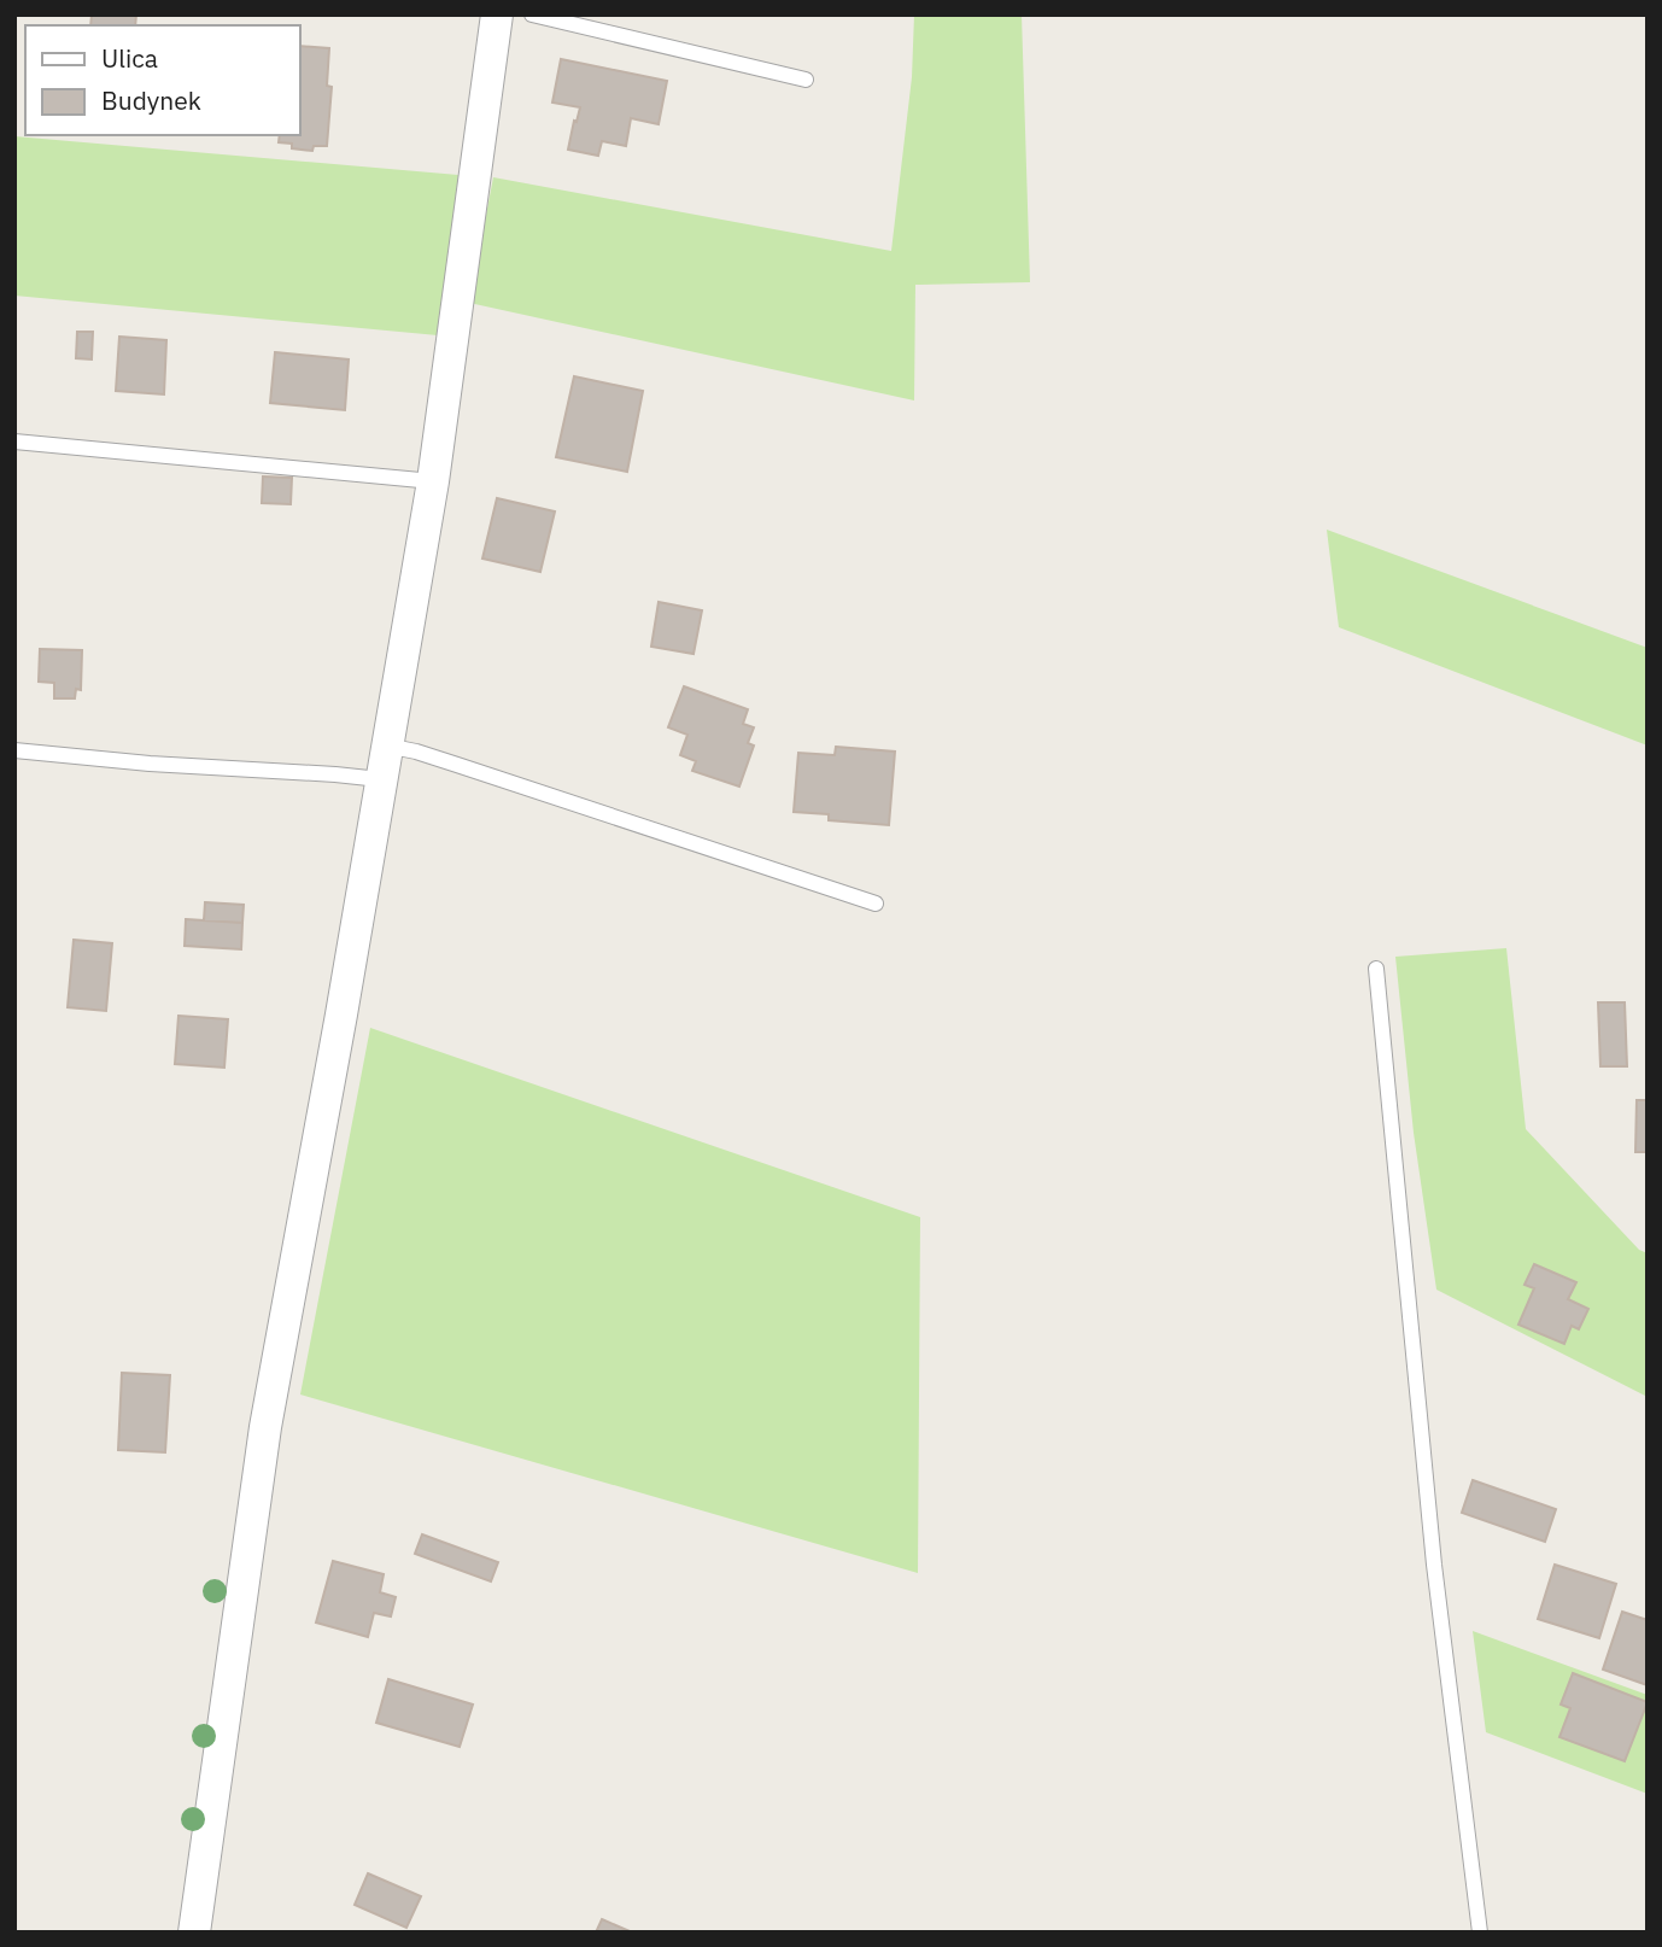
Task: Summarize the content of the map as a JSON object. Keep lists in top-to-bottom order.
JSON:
{
  "legend": ["Ulica", "Budynek"]
}
